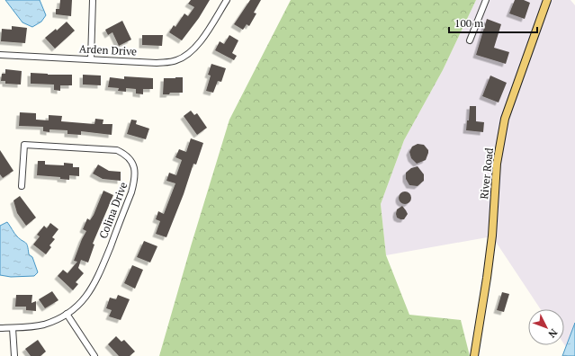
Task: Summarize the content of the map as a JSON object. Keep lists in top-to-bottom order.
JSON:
{
  "streets": {
    "main road": ["River Road"],
    "street": ["Arden Drive", "Colina Drive"]
  },
  "scale_bar": "100 m",
  "north": "bottom right"
}
